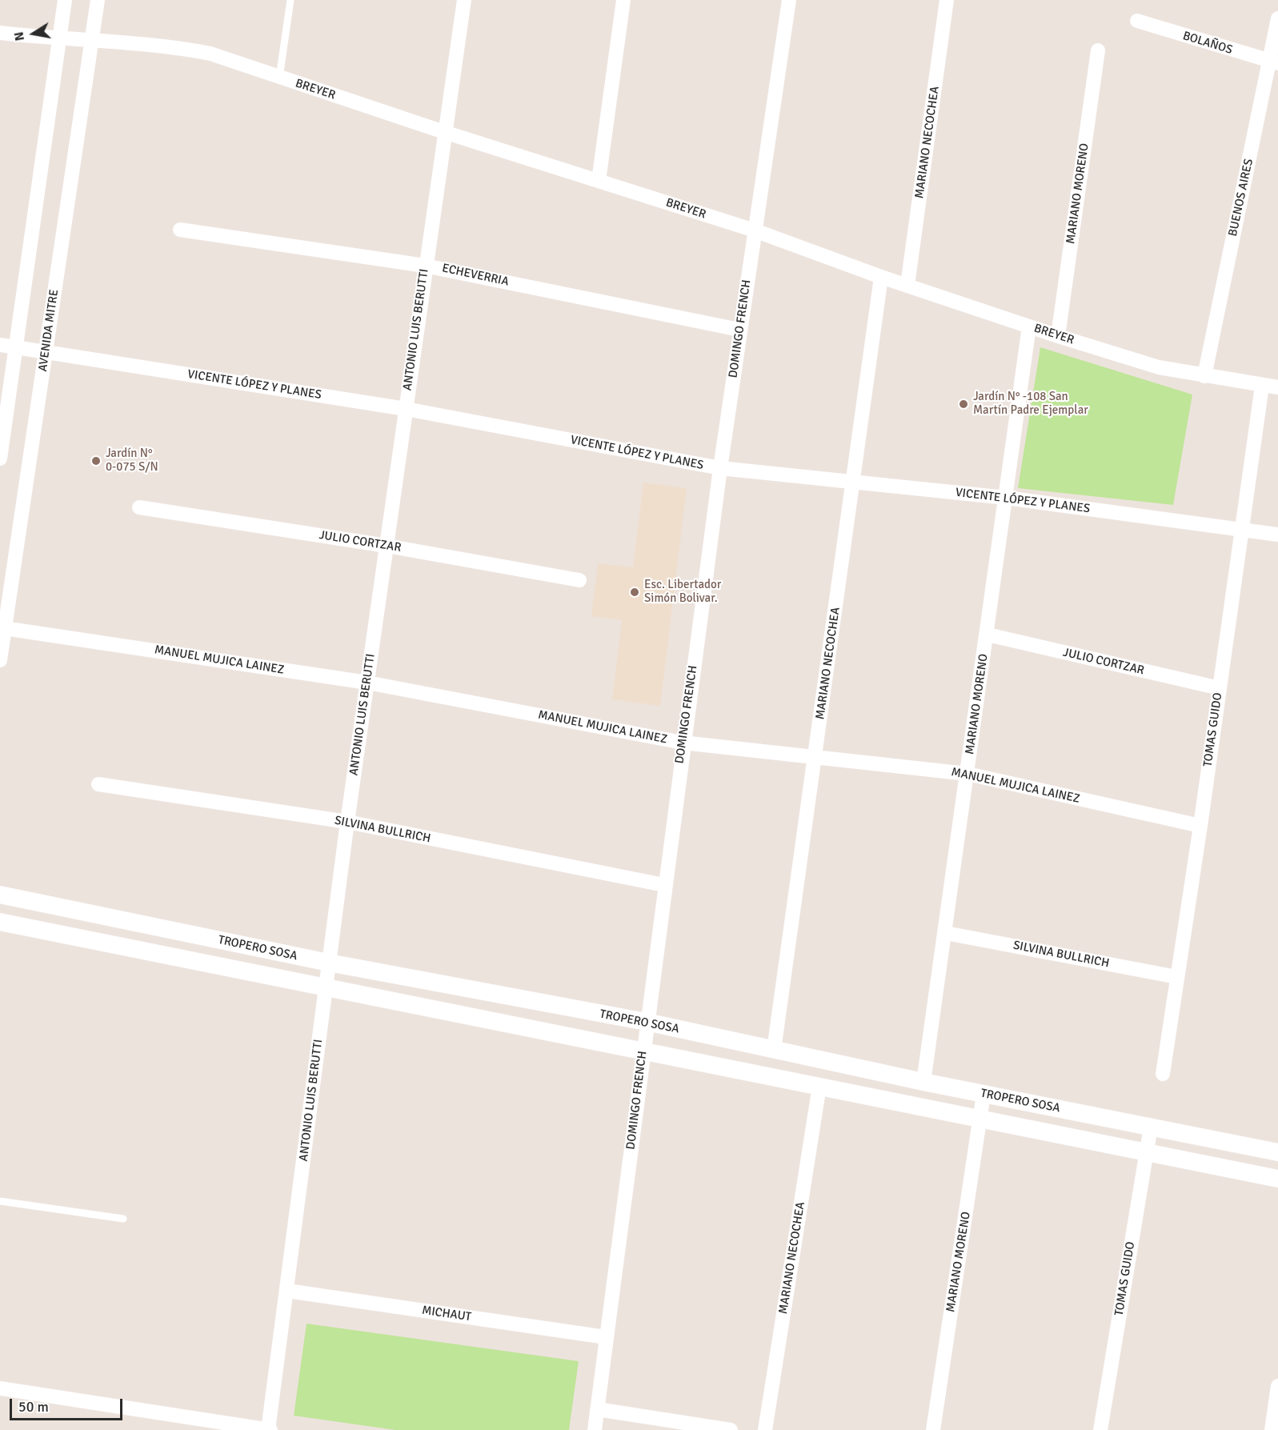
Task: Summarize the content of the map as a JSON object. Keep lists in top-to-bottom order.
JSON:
{
  "streets": {
    "street": [
      "BOLAÑOS",
      "BREYER",
      "MARIANO NECOCHEA",
      "MARIANO MORENO",
      "BUENOS AIRES",
      "ECHEVERRIA",
      "DOMINGO FRENCH",
      "ANTONIO LUIS BERUTTI",
      "AVENIDA MITRE",
      "VICENTE LÓPEZ Y PLANES",
      "JULIO CORTZAR",
      "MANUEL MUJICA LAINEZ",
      "TOMAS GUIDO",
      "SILVINA BULLRICH",
      "TROPERO SOSA",
      "MICHAUT"
    ]
  },
  "crossings": [
    ["BOLAÑOS", "BUENOS AIRES"],
    ["BREYER", "MARIANO NECOCHEA"],
    ["BREYER", "MARIANO MORENO"],
    ["BREYER", "BUENOS AIRES"],
    ["BREYER", "DOMINGO FRENCH"],
    ["BREYER", "ANTONIO LUIS BERUTTI"],
    ["BREYER", "AVENIDA MITRE"],
    ["BREYER", "TOMAS GUIDO"],
    ["MARIANO NECOCHEA", "VICENTE LÓPEZ Y PLANES"],
    ["MARIANO NECOCHEA", "MANUEL MUJICA LAINEZ"],
    ["MARIANO NECOCHEA", "TROPERO SOSA"],
    ["MARIANO MORENO", "VICENTE LÓPEZ Y PLANES"],
    ["MARIANO MORENO", "JULIO CORTZAR"],
    ["MARIANO MORENO", "MANUEL MUJICA LAINEZ"],
    ["MARIANO MORENO", "SILVINA BULLRICH"],
    ["MARIANO MORENO", "TROPERO SOSA"],
    ["ECHEVERRIA", "DOMINGO FRENCH"],
    ["ECHEVERRIA", "ANTONIO LUIS BERUTTI"],
    ["DOMINGO FRENCH", "VICENTE LÓPEZ Y PLANES"],
    ["DOMINGO FRENCH", "MANUEL MUJICA LAINEZ"],
    ["DOMINGO FRENCH", "SILVINA BULLRICH"],
    ["DOMINGO FRENCH", "TROPERO SOSA"],
    ["DOMINGO FRENCH", "MICHAUT"],
    ["ANTONIO LUIS BERUTTI", "VICENTE LÓPEZ Y PLANES"],
    ["ANTONIO LUIS BERUTTI", "JULIO CORTZAR"],
    ["ANTONIO LUIS BERUTTI", "MANUEL MUJICA LAINEZ"],
    ["ANTONIO LUIS BERUTTI", "SILVINA BULLRICH"],
    ["ANTONIO LUIS BERUTTI", "TROPERO SOSA"],
    ["ANTONIO LUIS BERUTTI", "MICHAUT"],
    ["AVENIDA MITRE", "VICENTE LÓPEZ Y PLANES"],
    ["AVENIDA MITRE", "MANUEL MUJICA LAINEZ"],
    ["VICENTE LÓPEZ Y PLANES", "TOMAS GUIDO"],
    ["JULIO CORTZAR", "TOMAS GUIDO"],
    ["MANUEL MUJICA LAINEZ", "TOMAS GUIDO"],
    ["TOMAS GUIDO", "SILVINA BULLRICH"],
    ["TOMAS GUIDO", "TROPERO SOSA"]
  ],
  "places": ["Jardín N° -108 San Martín Padre Ejemplar", "Jardín N° 0-075 S/N", "Esc. Libertador Simón Bolivar."],
  "scale_bar": "50 m",
  "north": "left"
}
